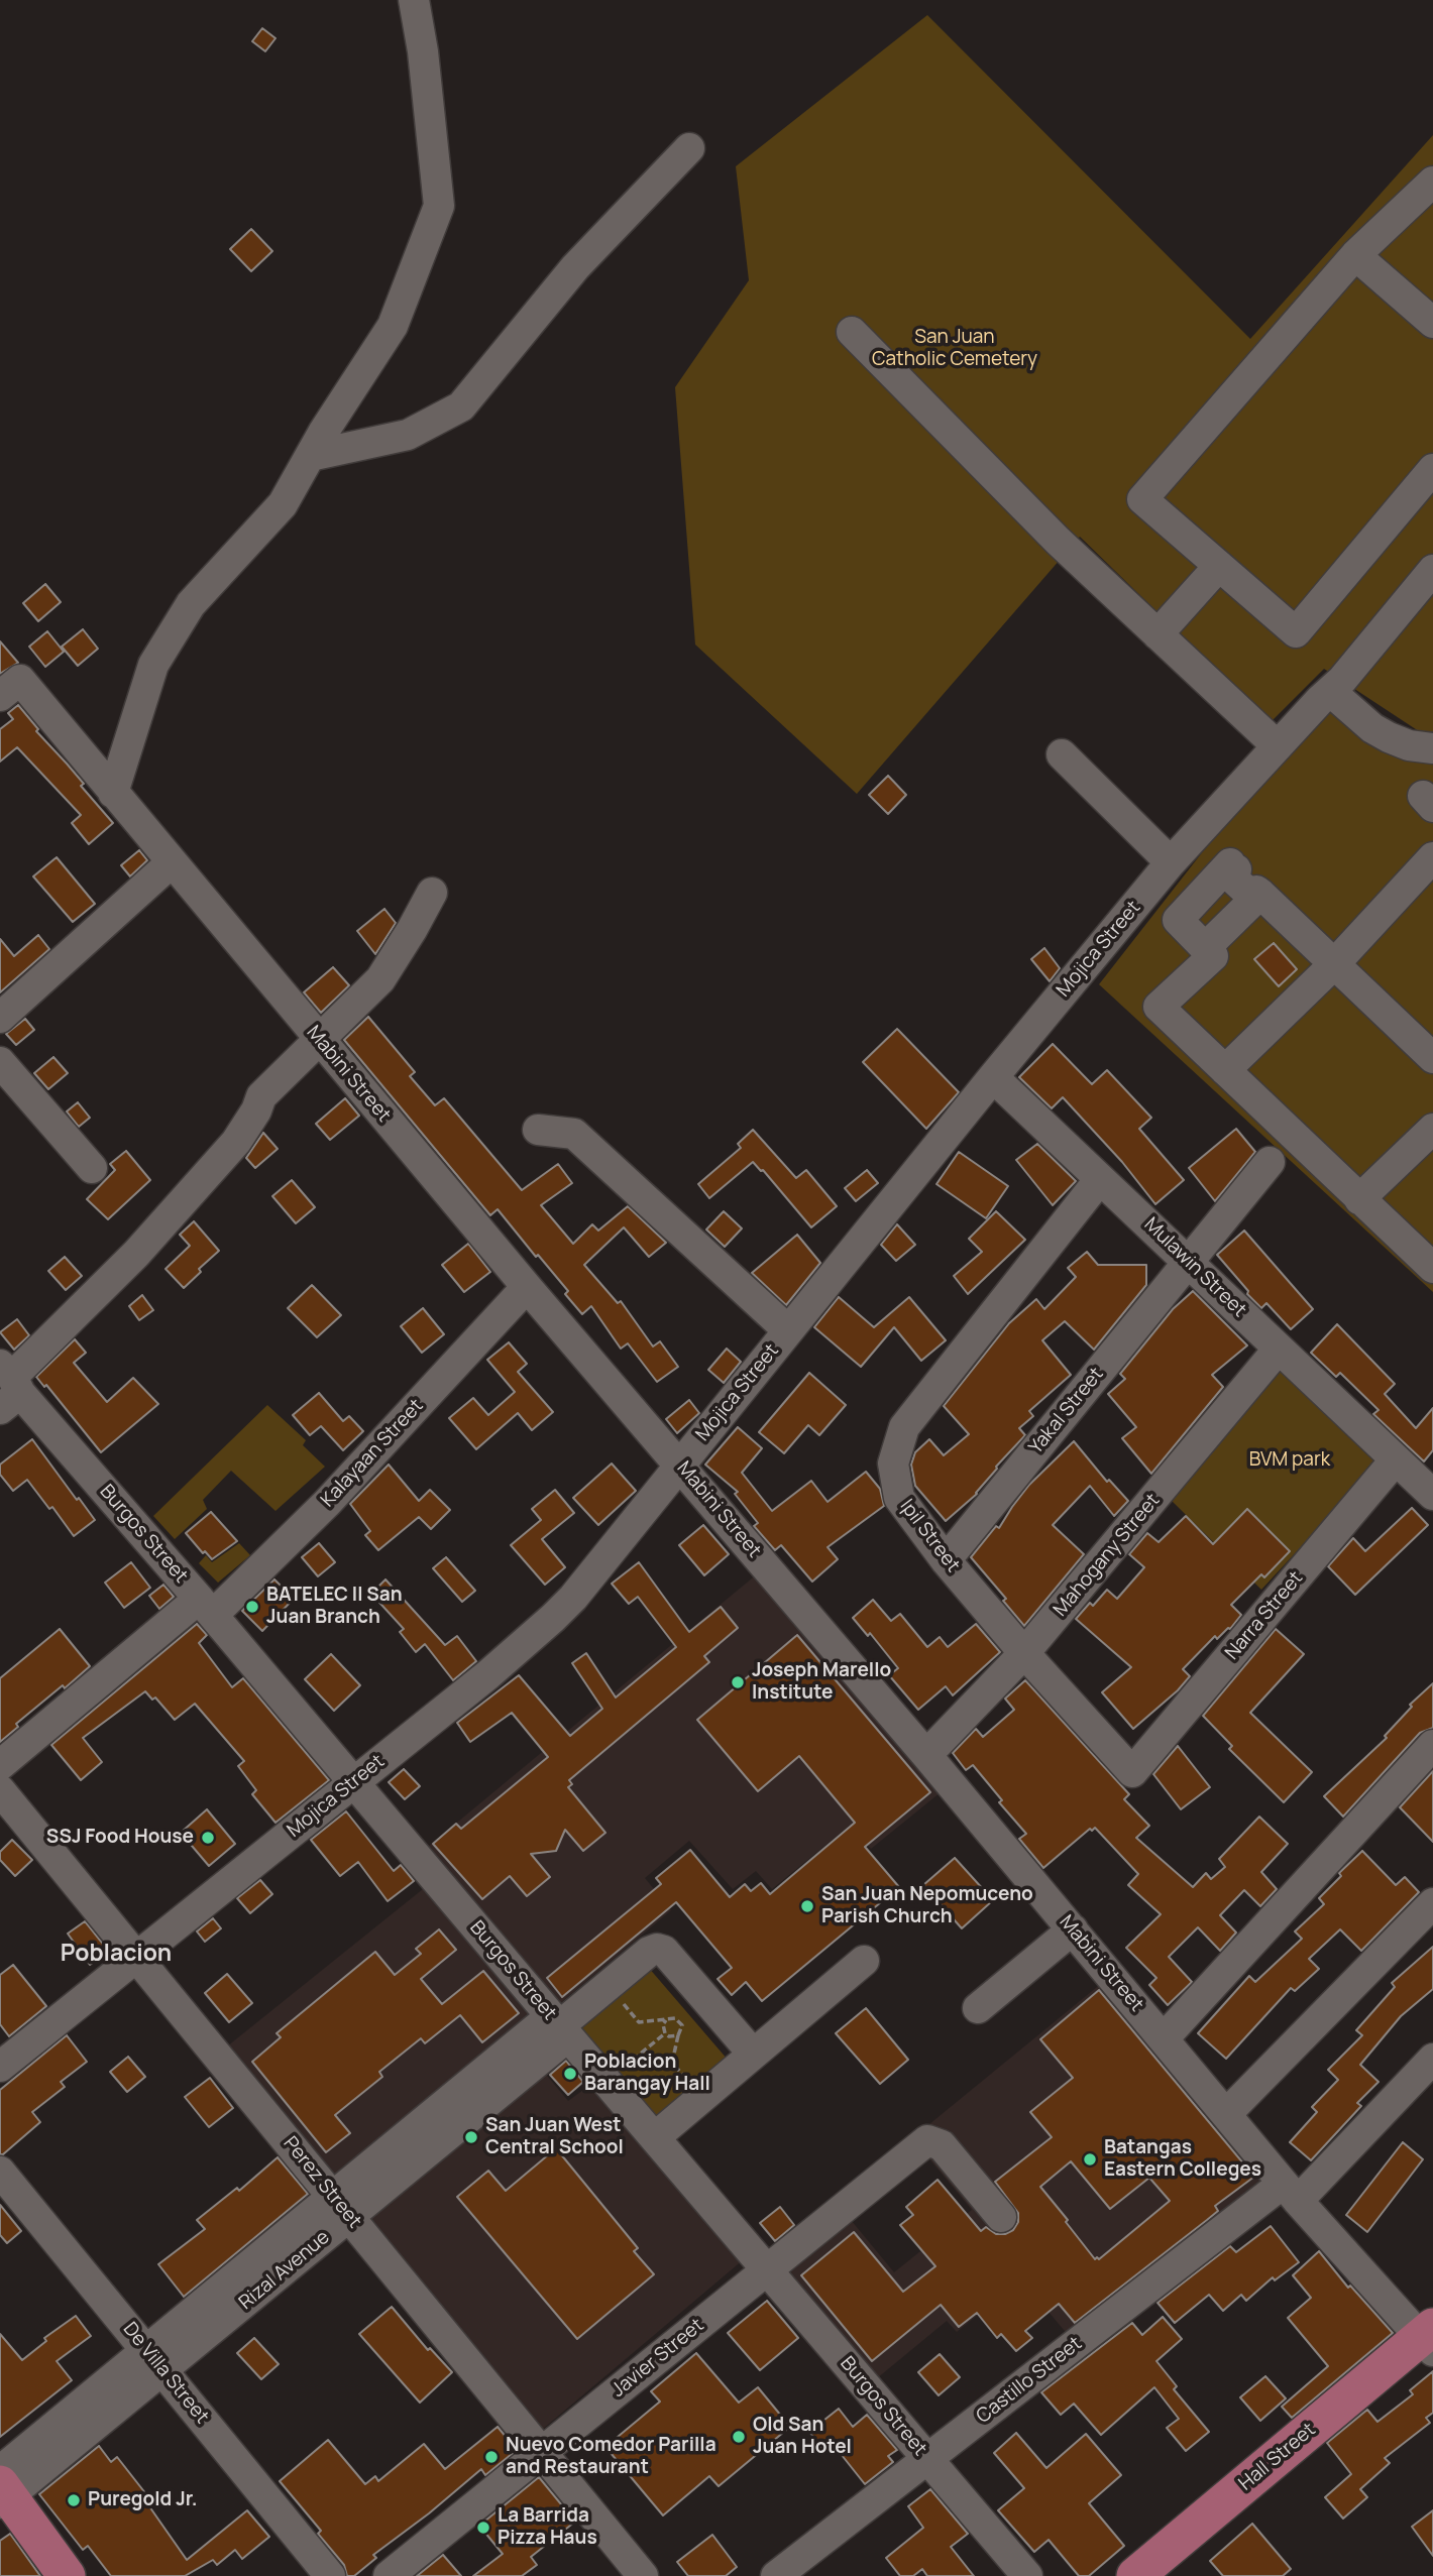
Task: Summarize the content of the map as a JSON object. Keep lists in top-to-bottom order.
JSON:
{
  "streets": {
    "main road": ["Hall Street"],
    "street": [
      "Mojica Street",
      "Mabini Street",
      "Mulawin Street",
      "Yakal Street",
      "Kalayaan Street",
      "Burgos Street",
      "Ipil Street",
      "Mahogany Street",
      "Narra Street",
      "Perez Street",
      "Rizal Avenue",
      "Javier Street",
      "De Villa Street",
      "Castillo Street"
    ]
  },
  "crossings": [
    ["Mojica Street", "Mabini Street"],
    ["Mojica Street", "Mulawin Street"],
    ["Mojica Street", "Burgos Street"],
    ["Mojica Street", "Perez Street"],
    ["Mabini Street", "Kalayaan Street"],
    ["Mabini Street", "Mahogany Street"],
    ["Mabini Street", "Castillo Street"],
    ["Mabini Street", "Hall Street"],
    ["Mulawin Street", "Yakal Street"],
    ["Mulawin Street", "Ipil Street"],
    ["Mulawin Street", "Mahogany Street"],
    ["Mulawin Street", "Narra Street"],
    ["Yakal Street", "Ipil Street"],
    ["Kalayaan Street", "Burgos Street"],
    ["Burgos Street", "Rizal Avenue"],
    ["Burgos Street", "Javier Street"],
    ["Burgos Street", "Castillo Street"],
    ["Ipil Street", "Mahogany Street"],
    ["Ipil Street", "Narra Street"],
    ["Perez Street", "Rizal Avenue"],
    ["Perez Street", "Javier Street"],
    ["Rizal Avenue", "De Villa Street"]
  ],
  "districts": ["Poblacion"],
  "parks": ["San Juan Catholic Cemetery", "BVM park"],
  "places": [
    "BATELEC II San Juan Branch",
    "Joseph Marello Institute",
    "SSJ Food House",
    "San Juan Nepomuceno Parish Church",
    "Poblacion Barangay Hall",
    "San Juan West Central School",
    "Batangas Eastern Colleges",
    "Old San Juan Hotel",
    "Nuevo Comedor Parilla and Restaurant",
    "Puregold Jr.",
    "La Barrida Pizza Haus"
  ]
}
